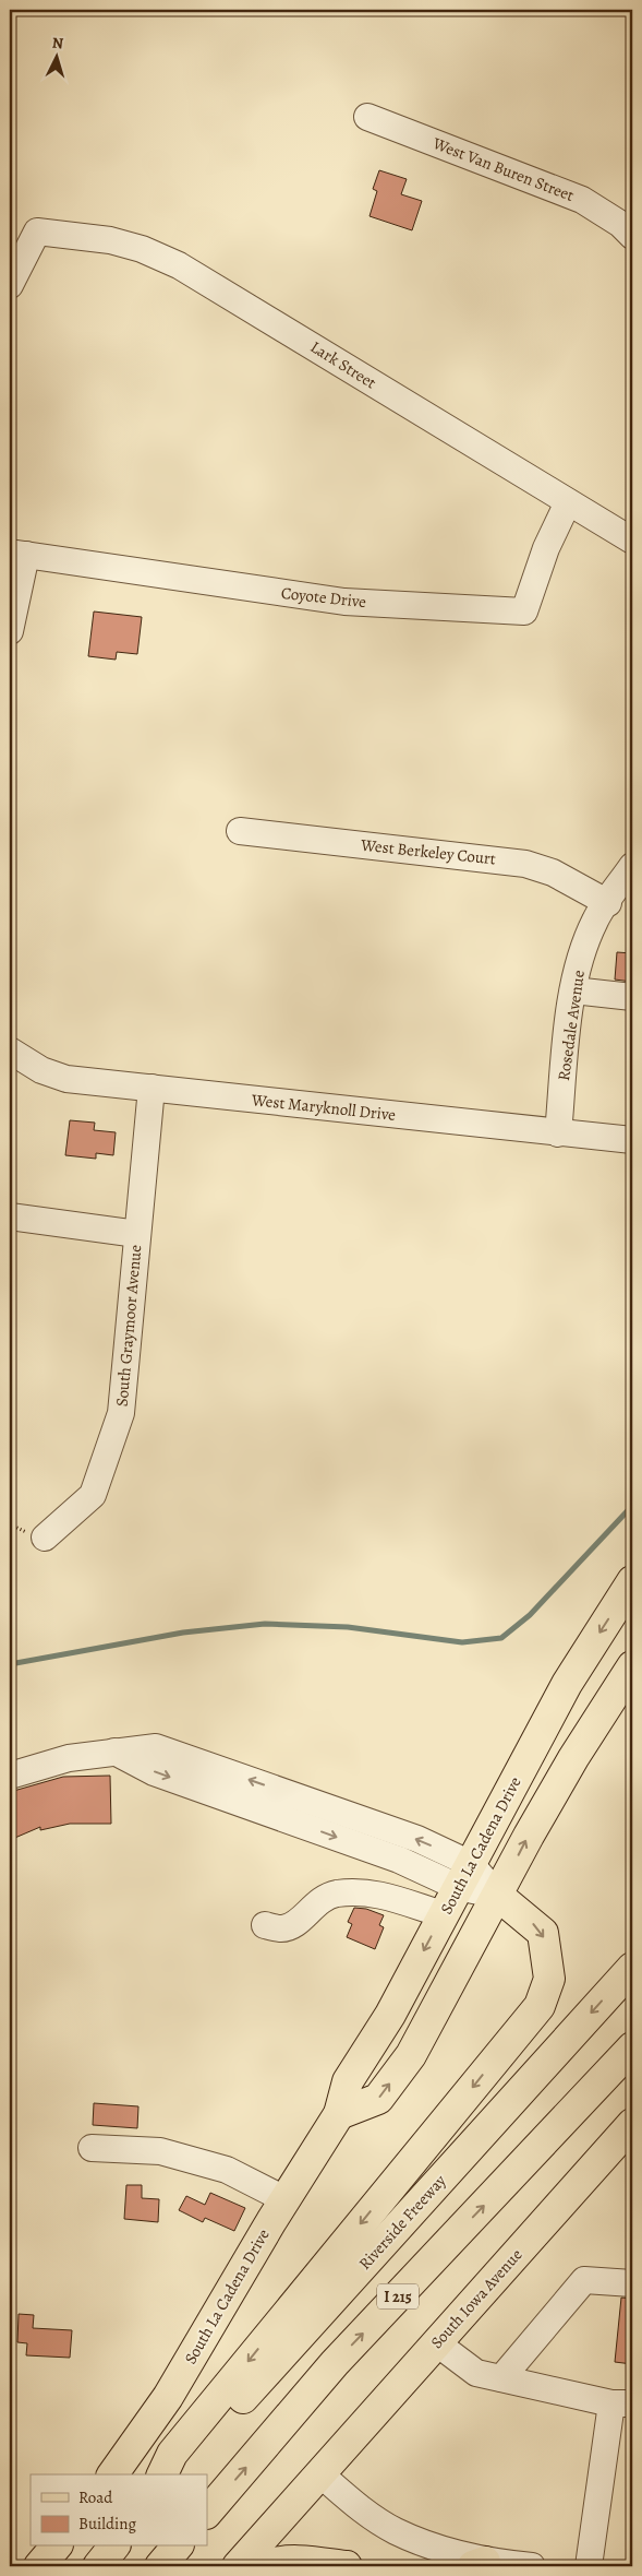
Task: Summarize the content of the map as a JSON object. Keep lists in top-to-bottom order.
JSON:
{
  "streets": {
    "main road": [
      "South La Cadena Drive",
      "Riverside Freeway",
      "I 215",
      "South Iowa Avenue"
    ],
    "street": [
      "West Van Buren Street",
      "Lark Street",
      "Coyote Drive",
      "West Berkeley Court",
      "Rosedale Avenue",
      "West Maryknoll Drive",
      "South Graymoor Avenue"
    ]
  },
  "crossings": [
    ["Lark Street", "Coyote Drive"],
    ["West Berkeley Court", "Rosedale Avenue"],
    ["Rosedale Avenue", "West Maryknoll Drive"],
    ["West Maryknoll Drive", "South Graymoor Avenue"]
  ],
  "legend": ["Road", "Building"],
  "north": "top"
}
